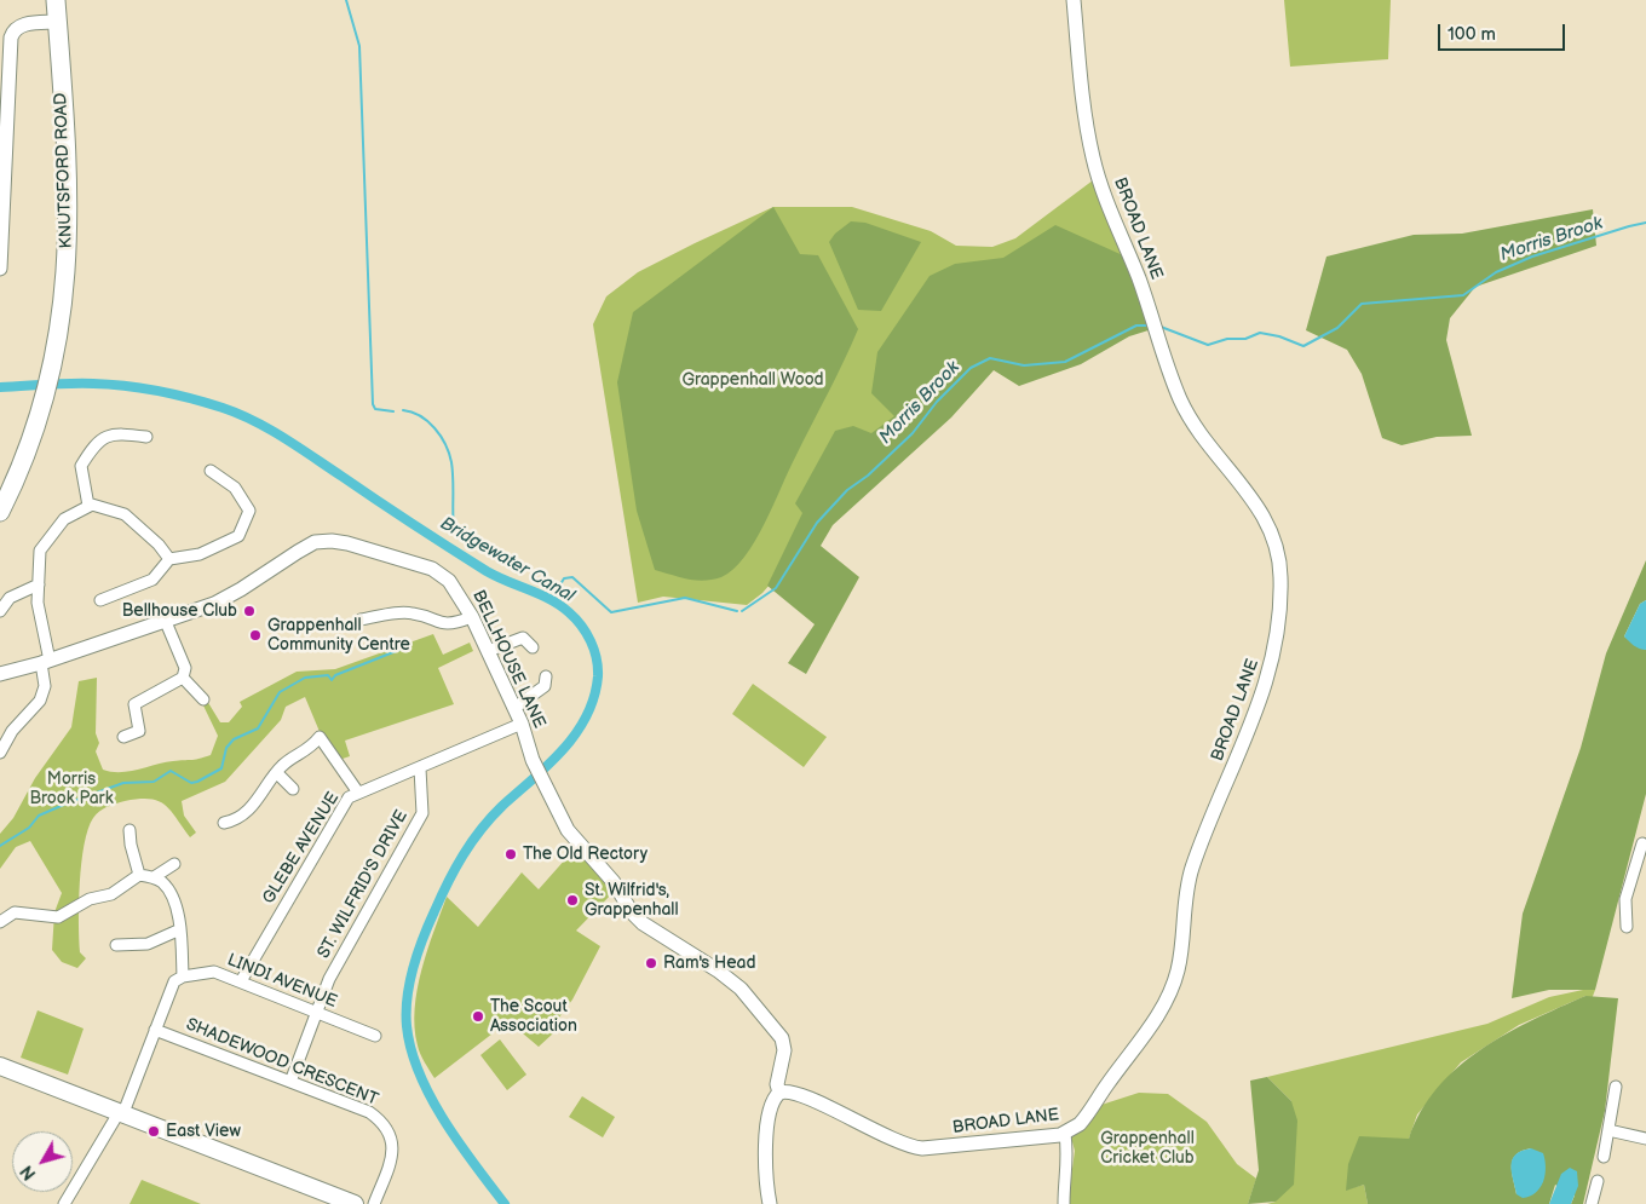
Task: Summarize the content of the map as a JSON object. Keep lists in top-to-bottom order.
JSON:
{
  "streets": {
    "highway": ["KNUTSFORD ROAD"],
    "street": [
      "BROAD LANE",
      "BELLHOUSE LANE",
      "GLEBE AVENUE",
      "ST. WILFRID'S DRIVE",
      "LINDI AVENUE",
      "SHADEWOOD CRESCENT"
    ]
  },
  "crossings": [
    ["BROAD LANE", "BELLHOUSE LANE"],
    ["BELLHOUSE LANE", "GLEBE AVENUE"],
    ["GLEBE AVENUE", "ST. WILFRID'S DRIVE"],
    ["GLEBE AVENUE", "LINDI AVENUE"],
    ["ST. WILFRID'S DRIVE", "LINDI AVENUE"],
    ["ST. WILFRID'S DRIVE", "SHADEWOOD CRESCENT"]
  ],
  "water": ["Morris Brook", "Bridgewater Canal"],
  "parks": ["Grappenhall Wood", "Morris Brook Park", "Grappenhall Cricket Club"],
  "places": [
    "Bellhouse Club",
    "Grappenhall Community Centre",
    "The Old Rectory",
    "St. Wilfrid's, Grappenhall",
    "Ram's Head",
    "The Scout Association",
    "East View"
  ],
  "scale_bar": "100 m",
  "north": "bottom left"
}
